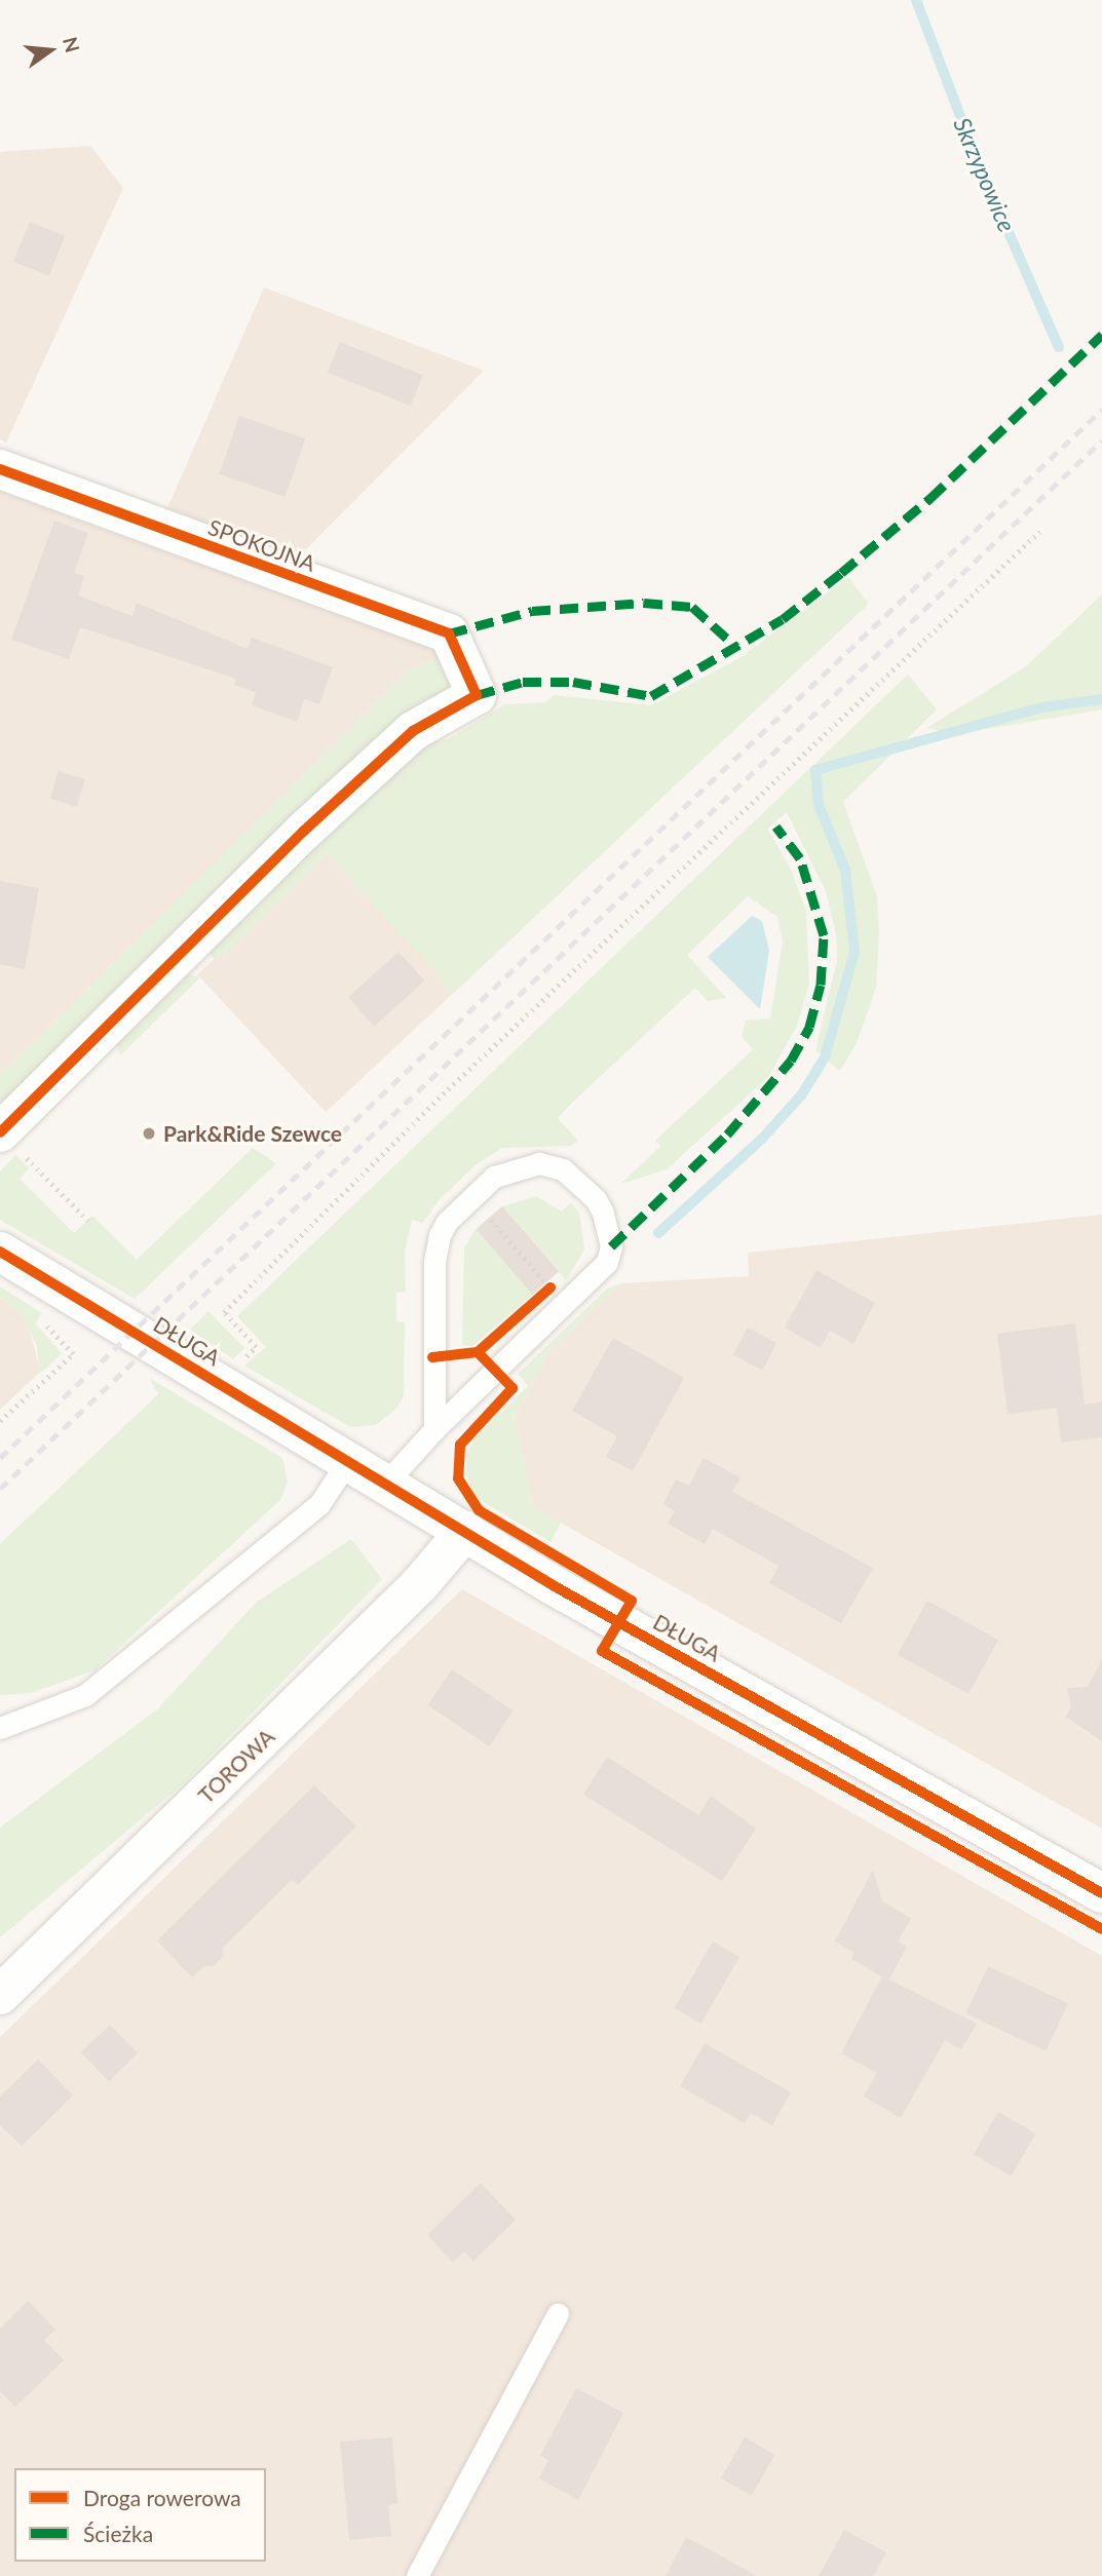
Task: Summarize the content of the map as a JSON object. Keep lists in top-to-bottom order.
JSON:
{
  "streets": {
    "street": ["SPOKOJNA", "DŁUGA", "TOROWA"]
  },
  "crossings": [
    ["DŁUGA", "TOROWA"]
  ],
  "water": ["Skrzypowice"],
  "places": ["Park&Ride Szewce"],
  "legend": ["Droga rowerowa", "Ścieżka"],
  "north": "right"
}
